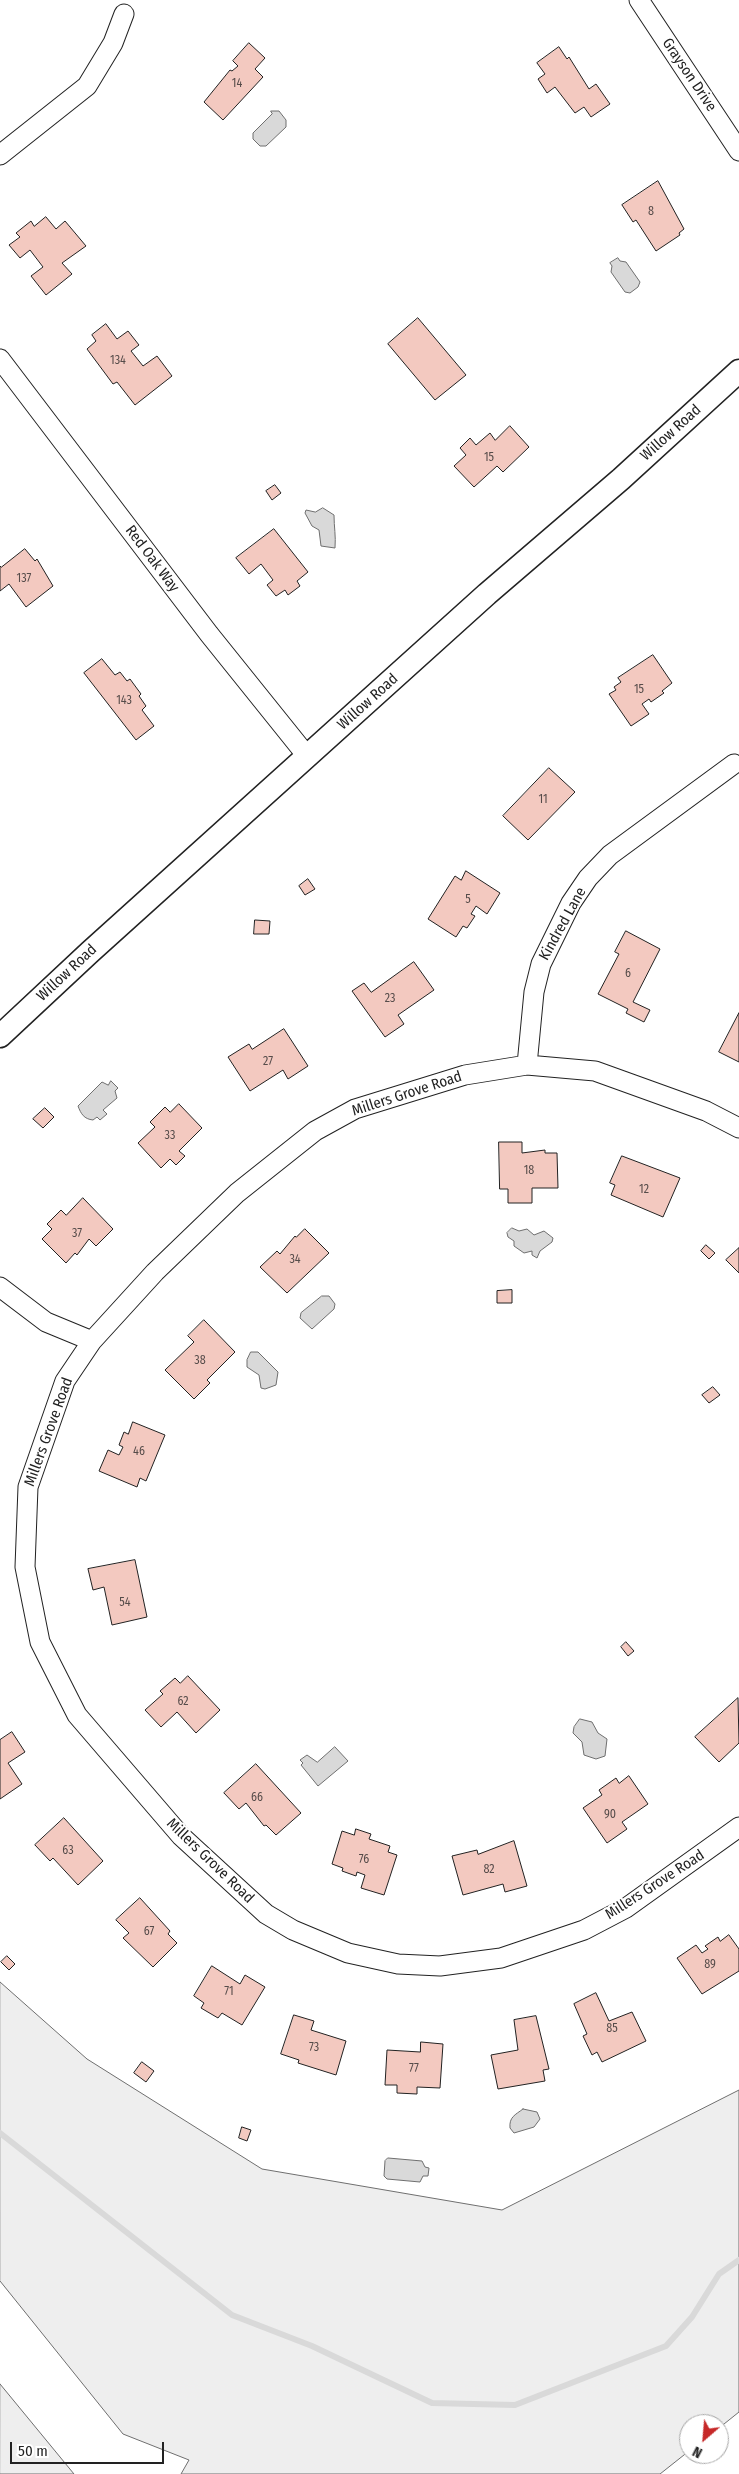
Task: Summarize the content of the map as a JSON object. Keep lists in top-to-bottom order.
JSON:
{
  "streets": {
    "street": [
      "Grayson Drive",
      "Willow Road",
      "Red Oak Way",
      "Kindred Lane",
      "Millers Grove Road"
    ]
  },
  "crossings": [
    ["Willow Road", "Red Oak Way"],
    ["Kindred Lane", "Millers Grove Road"]
  ],
  "house_numbers": [
    "14",
    "8",
    "134",
    "15",
    "137",
    "15",
    "143",
    "11",
    "5",
    "6",
    "23",
    "27",
    "33",
    "18",
    "12",
    "37",
    "34",
    "38",
    "46",
    "54",
    "62",
    "66",
    "90",
    "63",
    "76",
    "82",
    "67",
    "89",
    "71",
    "85",
    "73",
    "77"
  ],
  "scale_bar": "50 m",
  "north": "bottom left"
}
